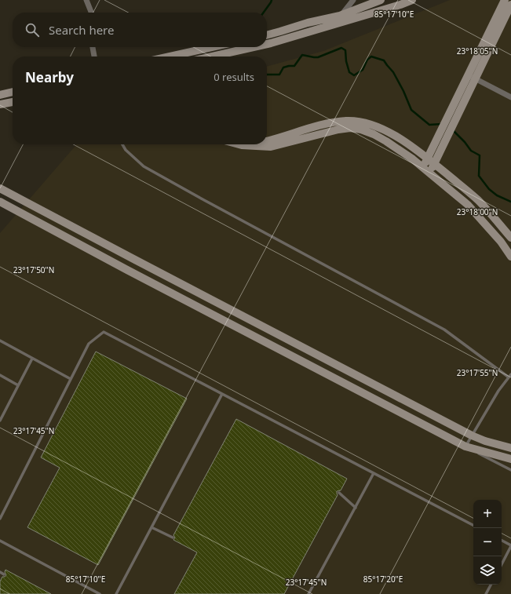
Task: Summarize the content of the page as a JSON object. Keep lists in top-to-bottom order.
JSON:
{
  "page": {
    "search": "Search here",
    "heading": ["Nearby", "0 results"],
    "map_buttons": ["+", "−"]
  },
  "coordinates": [
    "85°17'10\"E",
    "23°18'05\"N",
    "23°18'00\"N",
    "23°17'50\"N",
    "23°17'55\"N",
    "23°17'45\"N",
    "85°17'20\"E"
  ]
}
